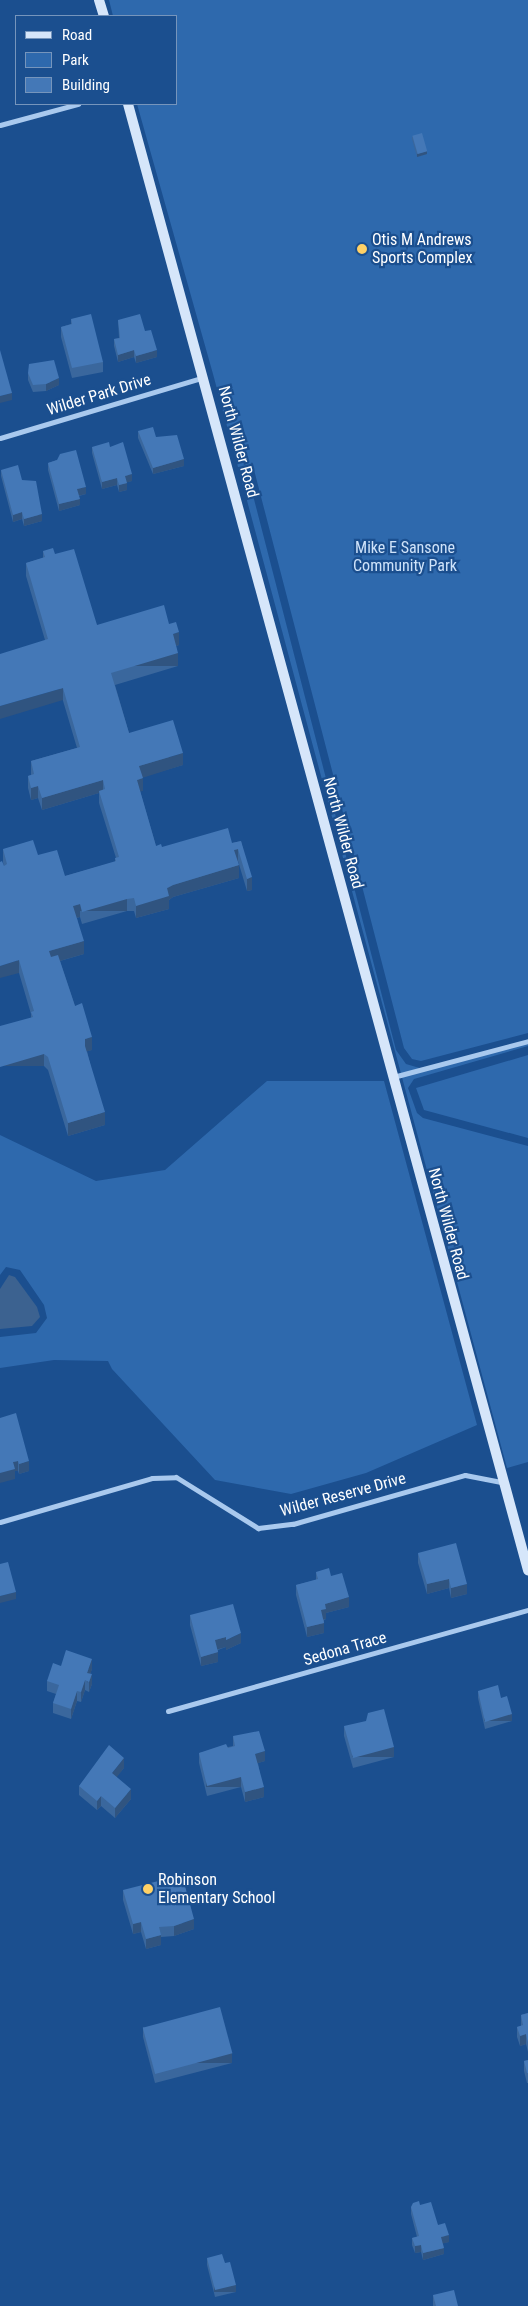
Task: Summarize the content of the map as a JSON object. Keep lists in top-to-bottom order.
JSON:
{
  "streets": {
    "street": [
      "Wilder Park Drive",
      "North Wilder Road",
      "Wilder Reserve Drive",
      "Sedona Trace"
    ]
  },
  "crossings": [
    ["Wilder Park Drive", "North Wilder Road"],
    ["North Wilder Road", "Wilder Reserve Drive"]
  ],
  "parks": ["Mike E Sansone Community Park"],
  "places": ["Otis M Andrews Sports Complex", "Robinson Elementary School"],
  "legend": ["Road", "Park", "Building"]
}
